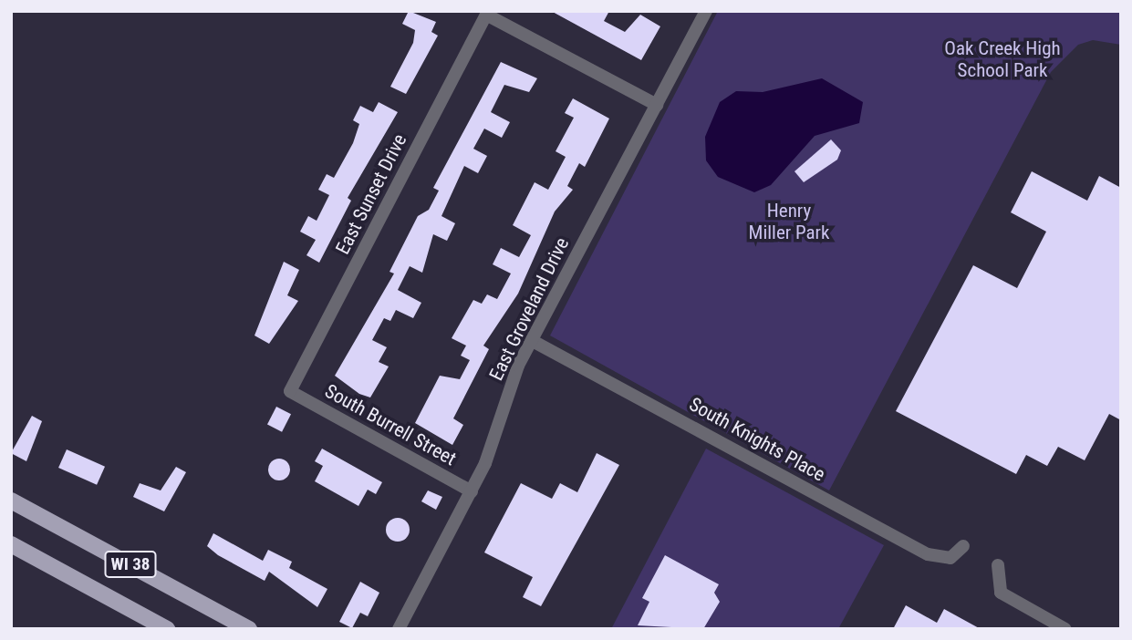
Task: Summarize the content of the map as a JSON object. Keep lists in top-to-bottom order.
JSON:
{
  "streets": {
    "main road": ["WI 38"],
    "street": [
      "East Sunset Drive",
      "East Groveland Drive",
      "South Burrell Street",
      "South Knights Place"
    ]
  },
  "crossings": [
    ["East Sunset Drive", "East Groveland Drive"],
    ["East Sunset Drive", "South Burrell Street"],
    ["East Groveland Drive", "South Burrell Street"],
    ["East Groveland Drive", "South Knights Place"]
  ],
  "parks": ["Oak Creek High School Park", "Henry Miller Park"]
}
